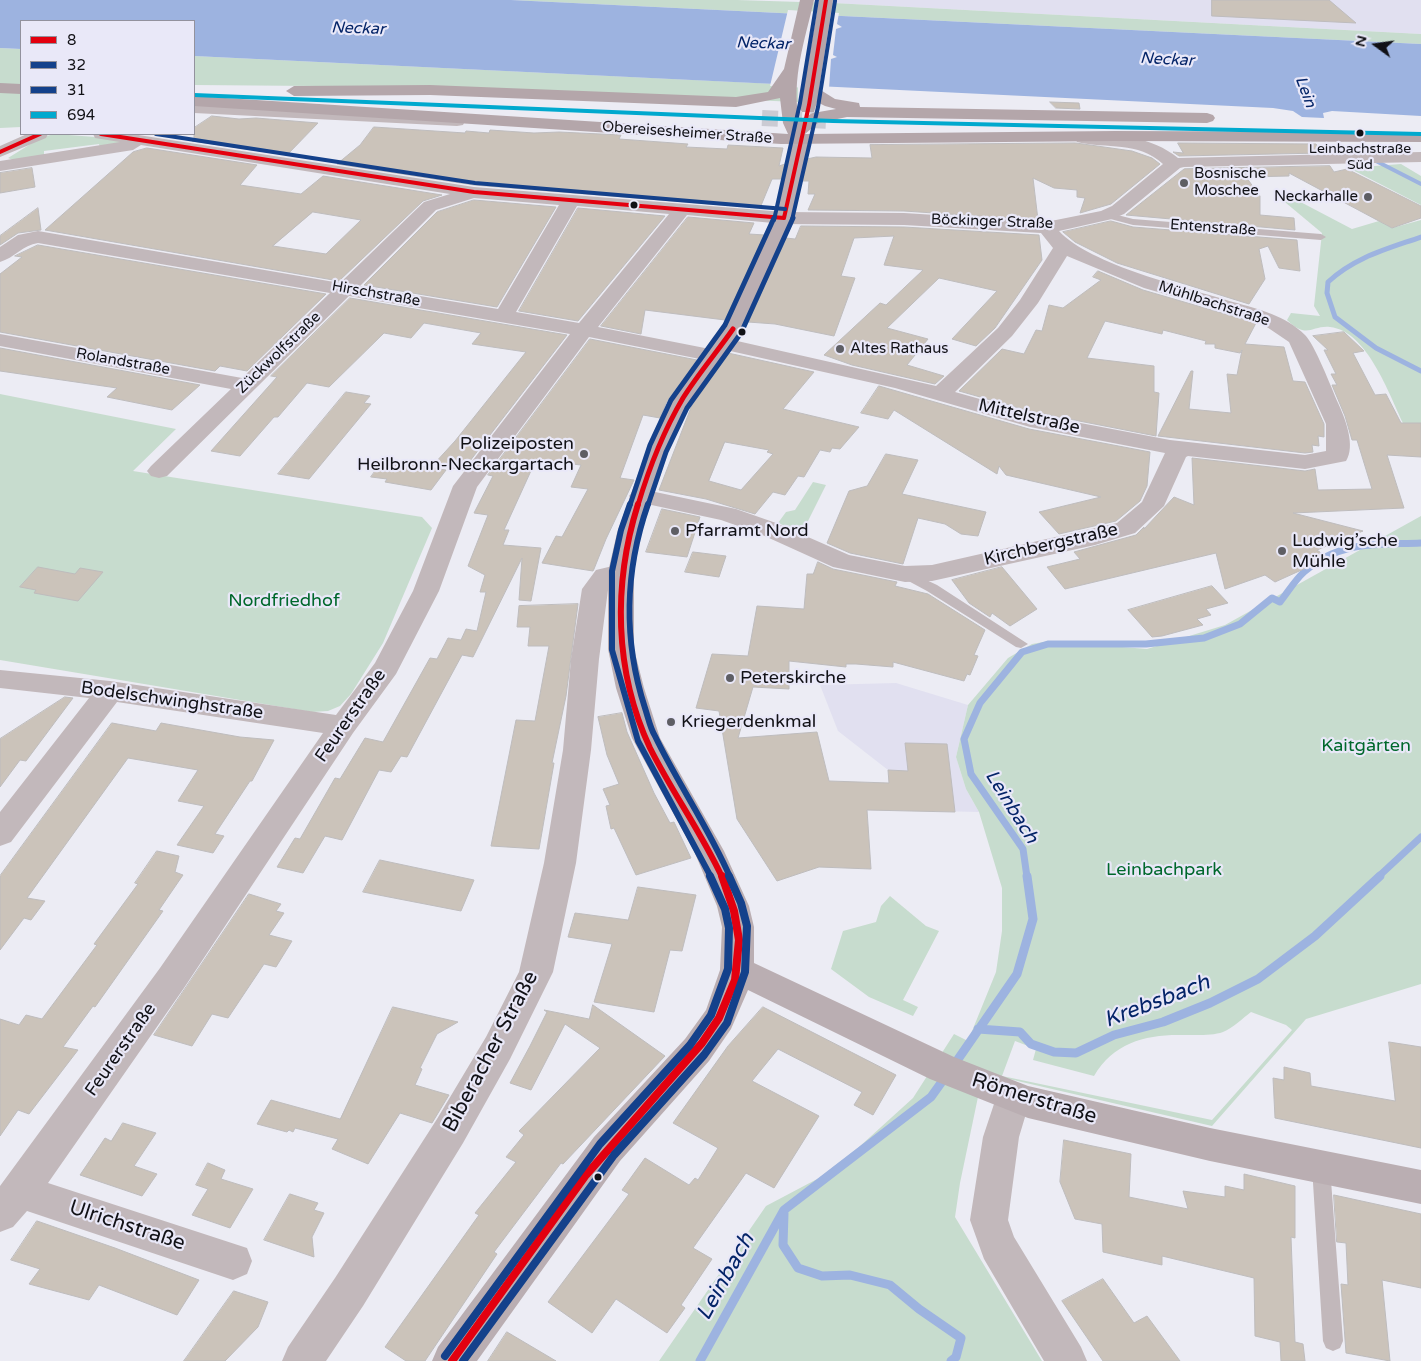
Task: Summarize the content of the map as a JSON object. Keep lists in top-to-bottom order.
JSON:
{
  "streets": {
    "main road": ["Obereisesheimer Straße", "Römerstraße"],
    "street": [
      "Böckinger Straße",
      "Hirschstraße",
      "Mühlbachstraße",
      "Zückwolfstraße",
      "Rolandstraße",
      "Mittelstraße",
      "Kirchbergstraße",
      "Bodelschwinghstraße",
      "Feurerstraße",
      "Biberacher Straße",
      "Ulrichstraße"
    ],
    "lane": ["Entenstraße"]
  },
  "crossings": [
    ["Obereisesheimer Straße", "Böckinger Straße"],
    ["Böckinger Straße", "Entenstraße"],
    ["Böckinger Straße", "Mühlbachstraße"],
    ["Böckinger Straße", "Zückwolfstraße"],
    ["Böckinger Straße", "Feurerstraße"],
    ["Hirschstraße", "Zückwolfstraße"],
    ["Hirschstraße", "Mittelstraße"],
    ["Hirschstraße", "Feurerstraße"],
    ["Mühlbachstraße", "Mittelstraße"],
    ["Zückwolfstraße", "Rolandstraße"],
    ["Mittelstraße", "Kirchbergstraße"],
    ["Bodelschwinghstraße", "Feurerstraße"],
    ["Feurerstraße", "Ulrichstraße"]
  ],
  "water": [
    "Neckar",
    "Lein",
    "Leinbach",
    "Krebsbach"
  ],
  "parks": ["Nordfriedhof", "Kaitgärten", "Leinbachpark"],
  "places": [
    "Leinbachstraße Süd",
    "Bosnische Moschee",
    "Neckarhalle",
    "Altes Rathaus",
    "Polizeiposten Heilbronn-Neckargartach",
    "Pfarramt Nord",
    "Ludwig’sche Mühle",
    "Peterskirche",
    "Kriegerdenkmal"
  ],
  "lines": [
    "transit line 8",
    "transit line 31",
    "transit line 32",
    "transit line 694"
  ],
  "legend": [
    "8",
    "32",
    "31",
    "694"
  ],
  "north": "left"
}
